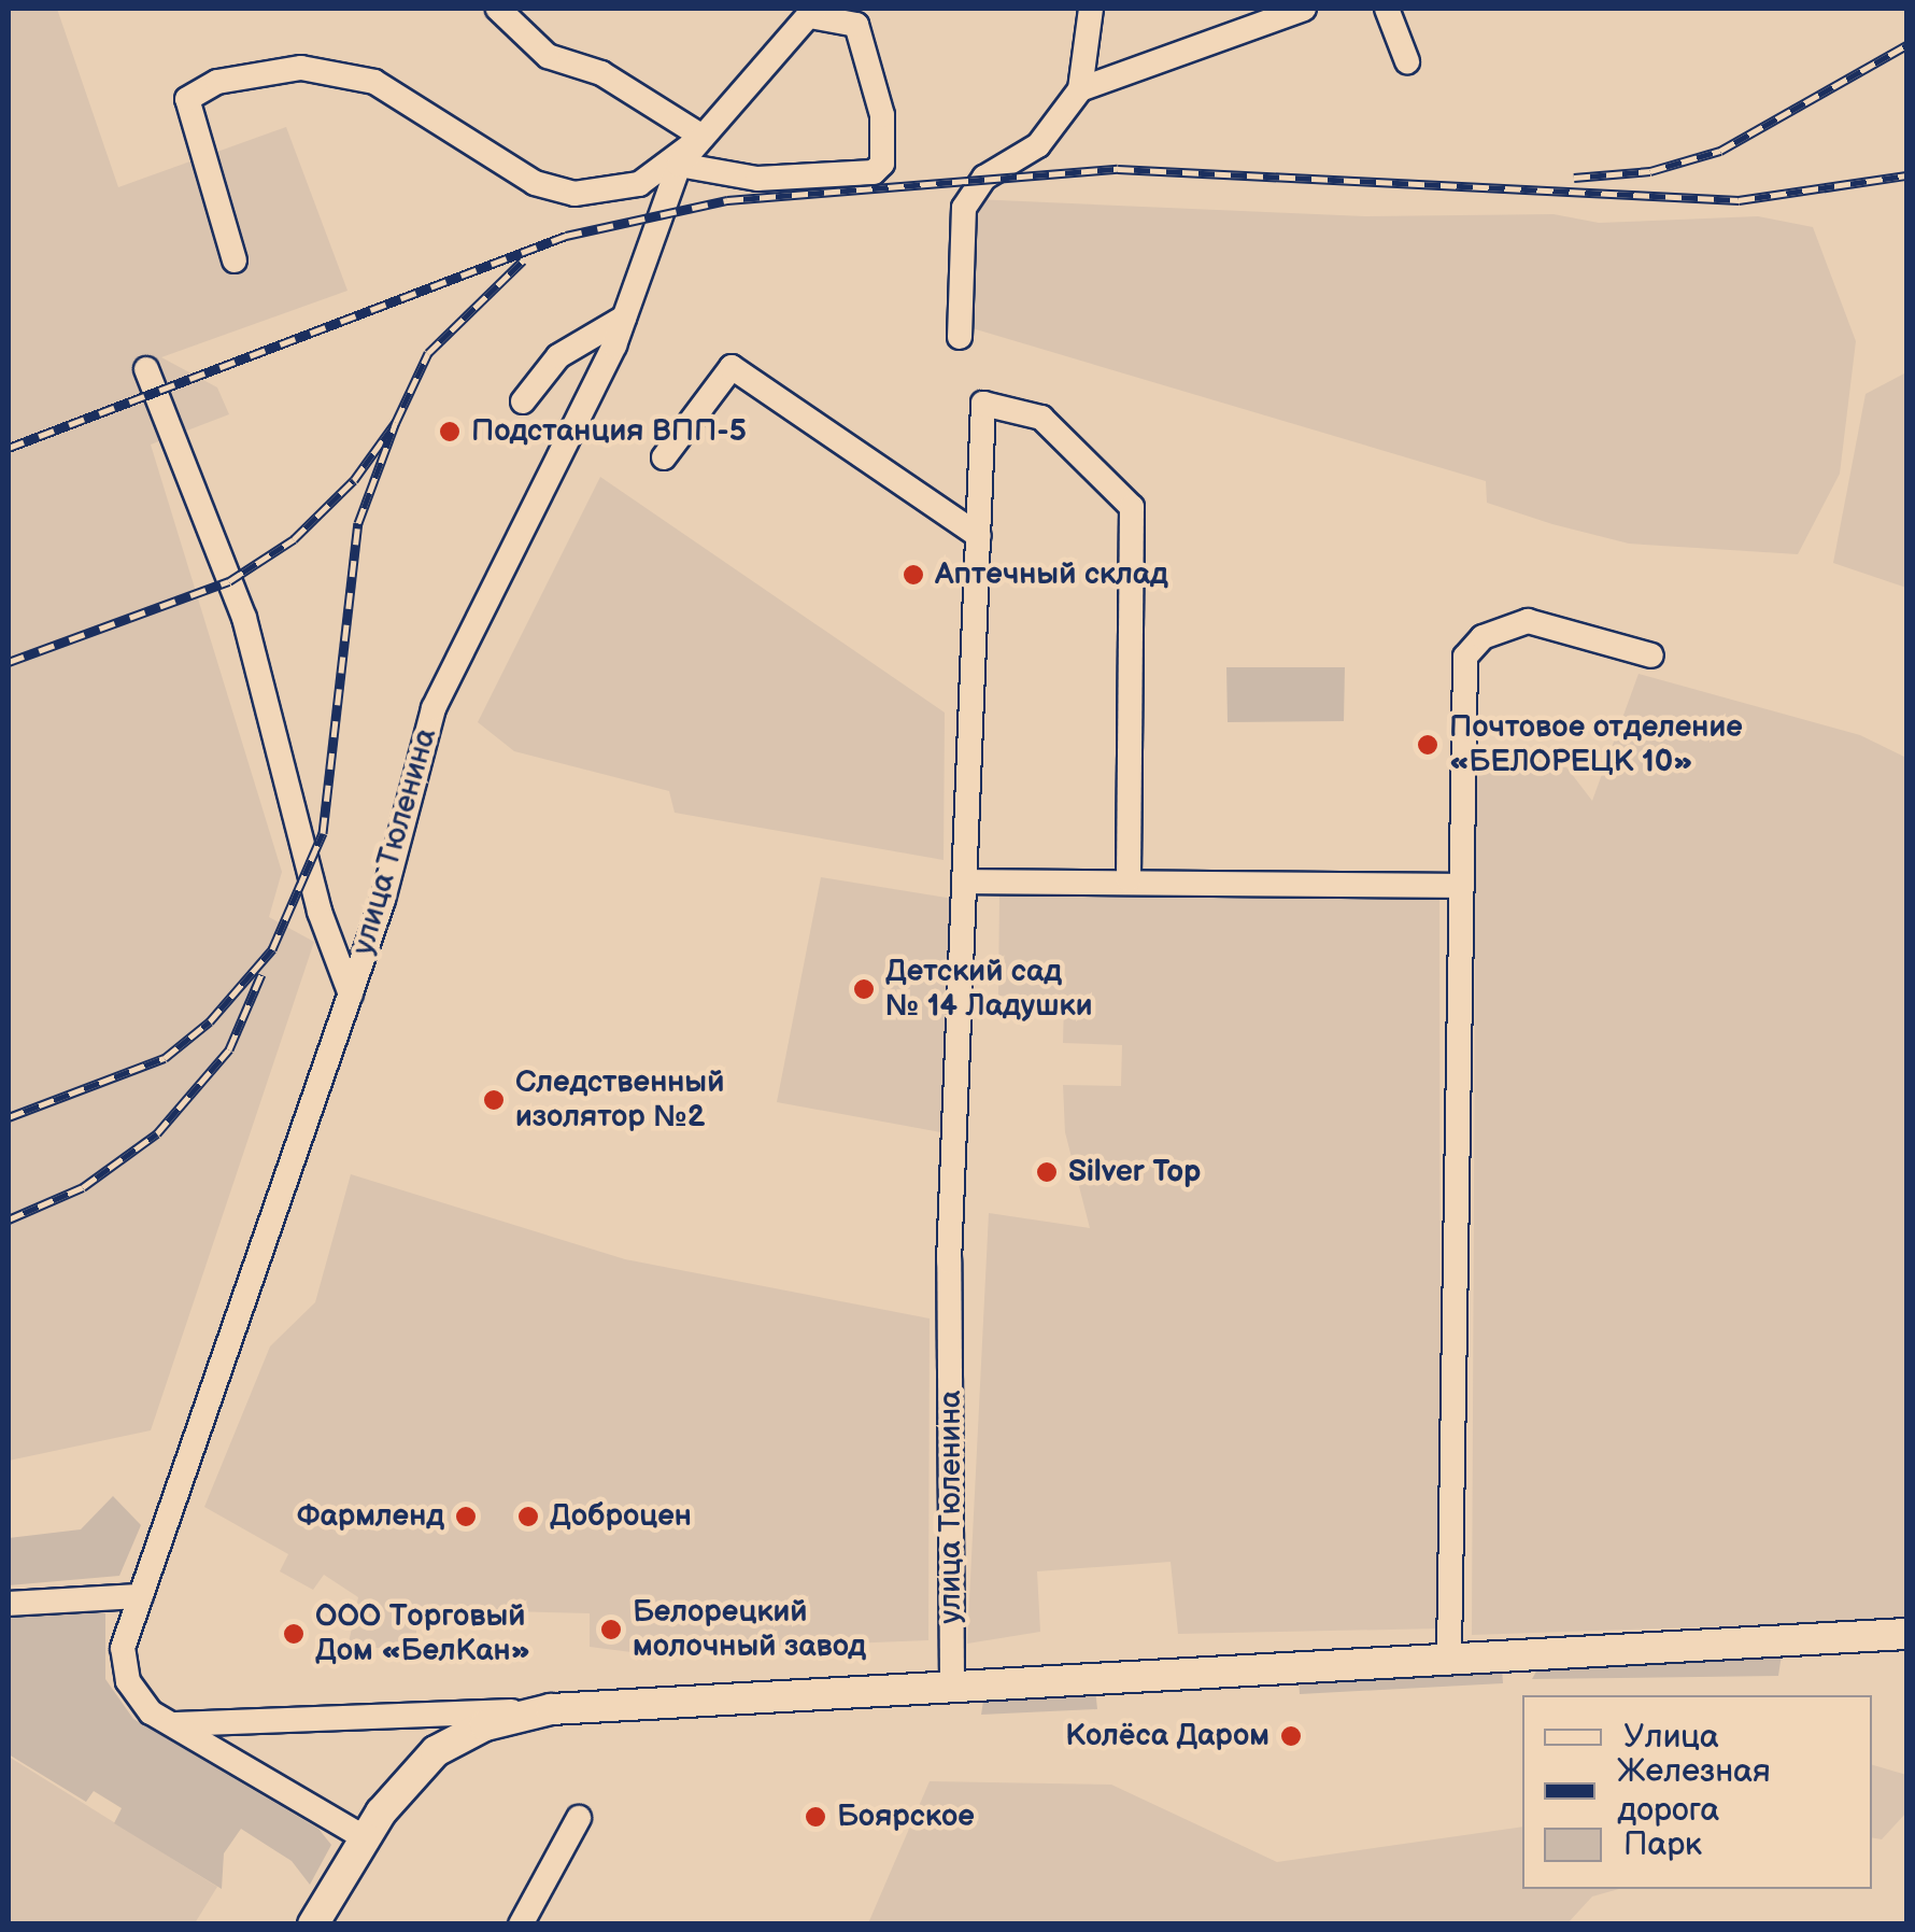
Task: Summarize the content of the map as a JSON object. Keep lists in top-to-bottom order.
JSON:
{
  "streets": {
    "street": ["улица Тюленина"]
  },
  "places": [
    "Подстанция ВПП-5",
    "Аптечный склад",
    "Почтовое отделение «БЕЛОРЕЦК 10»",
    "Детский сад № 14 Ладушки",
    "Следственный изолятор №2",
    "Silver Top",
    "Фармленд",
    "Доброцен",
    "Белорецкий молочный завод",
    "ООО Торговый Дом «БелКан»",
    "Колёса Даром",
    "Боярское"
  ],
  "legend": ["Улица", "Железная дорога", "Парк"]
}
